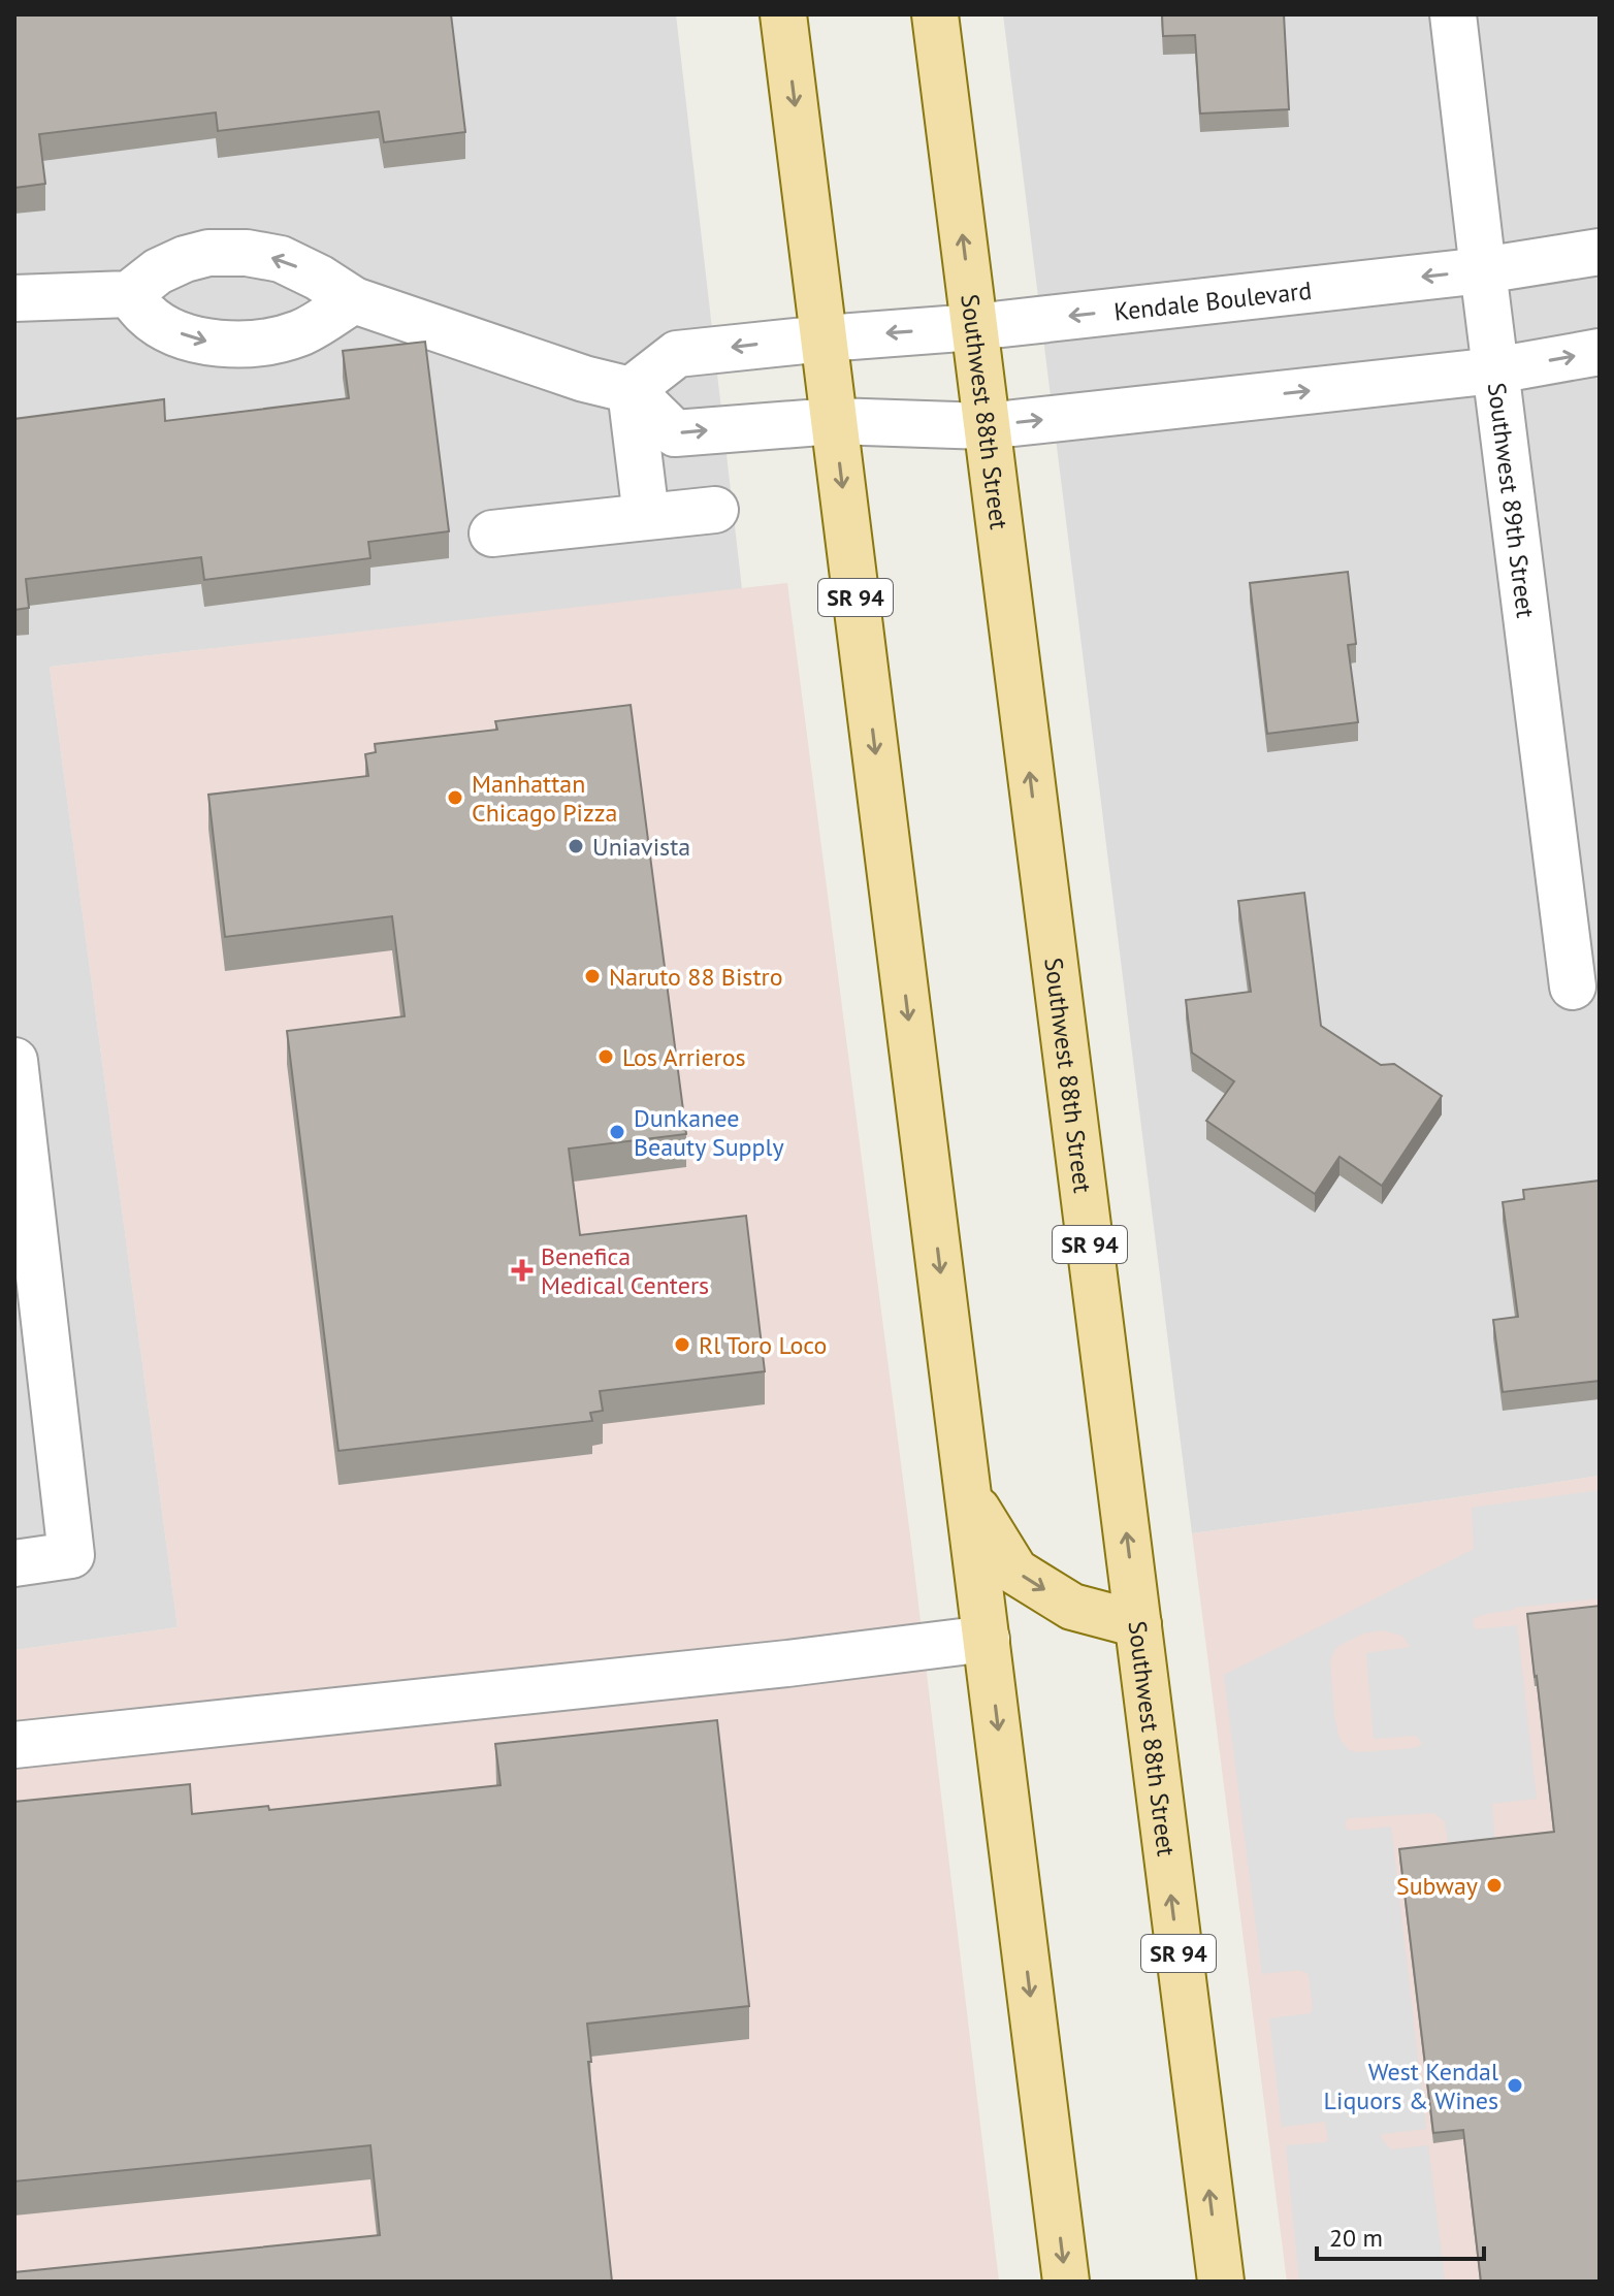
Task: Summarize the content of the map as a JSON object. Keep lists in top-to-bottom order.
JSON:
{
  "streets": {
    "main road": ["Southwest 88th Street", "SR 94"],
    "street": ["Kendale Boulevard", "Southwest 89th Street"]
  },
  "crossings": [
    ["Kendale Boulevard", "Southwest 88th Street"],
    ["Kendale Boulevard", "Southwest 89th Street"],
    ["Kendale Boulevard", "SR 94"]
  ],
  "places": {
    "other": [
      "Manhattan Chicago Pizza",
      "Uniavista",
      "Naruto 88 Bistro",
      "Los Arrieros",
      "Dunkanee Beauty Supply",
      "Rl Toro Loco",
      "Subway",
      "West Kendal Liquors & Wines"
    ],
    "health": ["Benefica Medical Centers"]
  },
  "scale_bar": "20 m"
}
